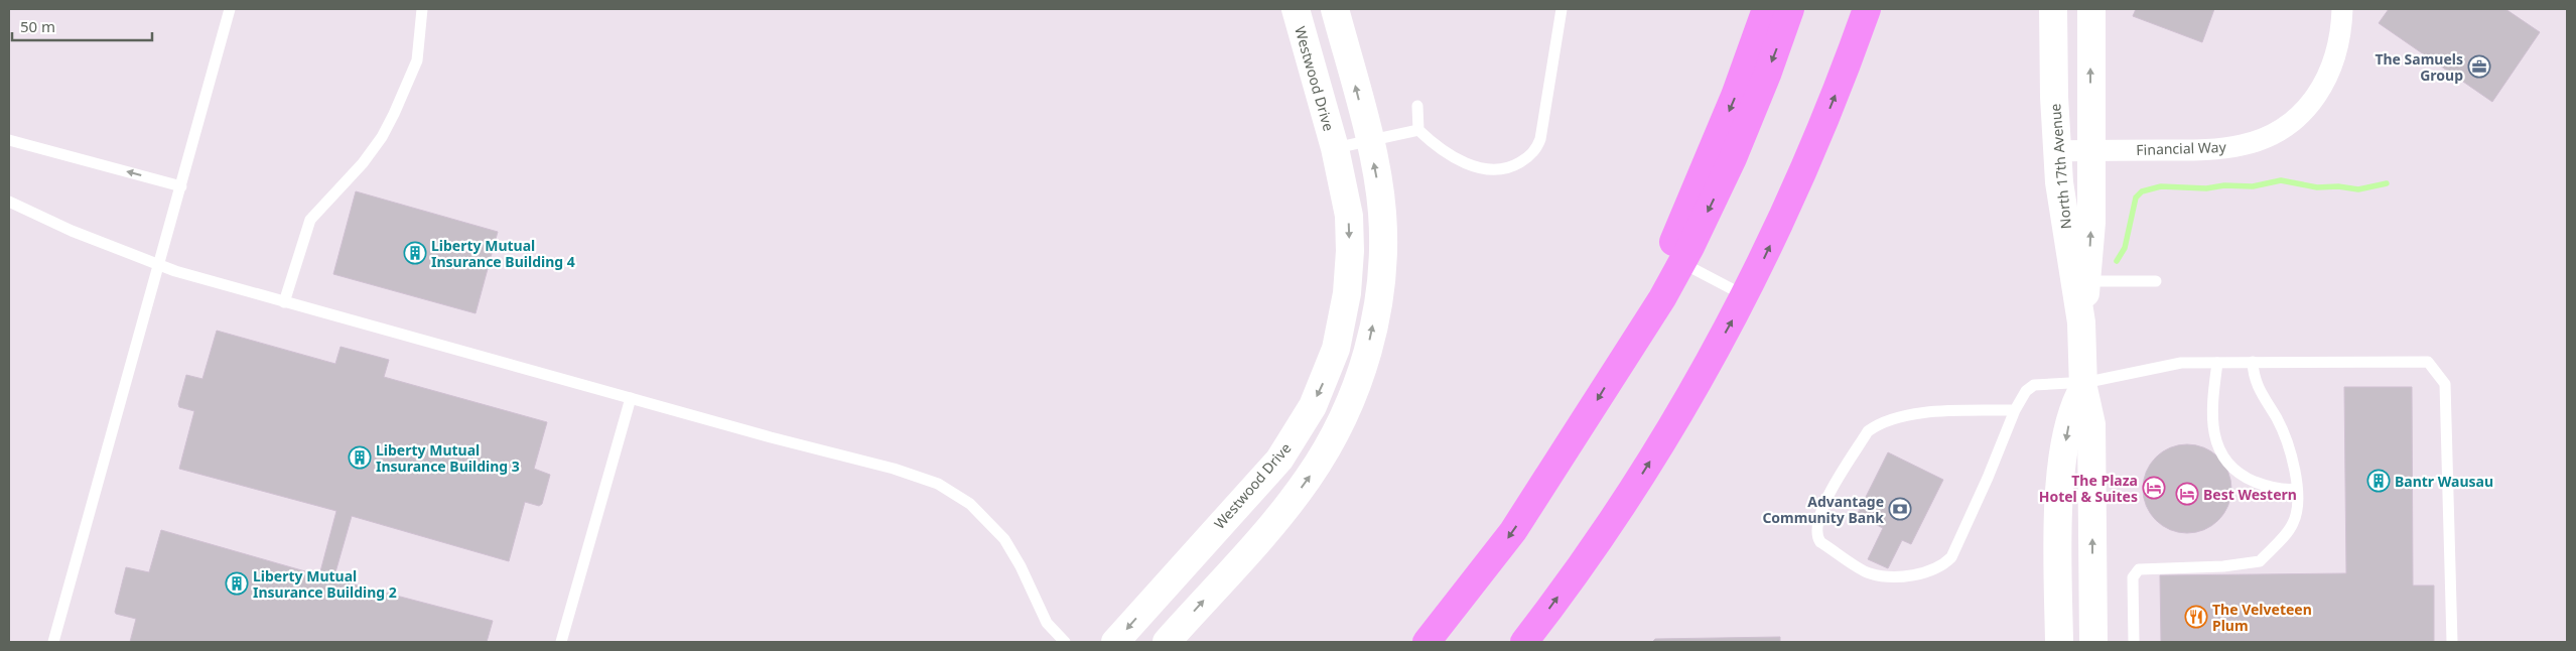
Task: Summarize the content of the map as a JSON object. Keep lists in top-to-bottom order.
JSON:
{
  "streets": {
    "street": ["Westwood Drive", "Financial Way", "North 17th Avenue"]
  },
  "crossings": [
    ["Financial Way", "North 17th Avenue"]
  ],
  "places": {
    "office": ["The Samuels Group"],
    "building": [
      "Liberty Mutual Insurance Building 4",
      "Liberty Mutual Insurance Building 3",
      "Bantr Wausau",
      "Liberty Mutual Insurance Building 2"
    ],
    "hotel": ["The Plaza Hotel & Suites", "Best Western"],
    "bank": ["Advantage Community Bank"],
    "restaurant": ["The Velveteen Plum"]
  },
  "scale_bar": "50 m"
}
